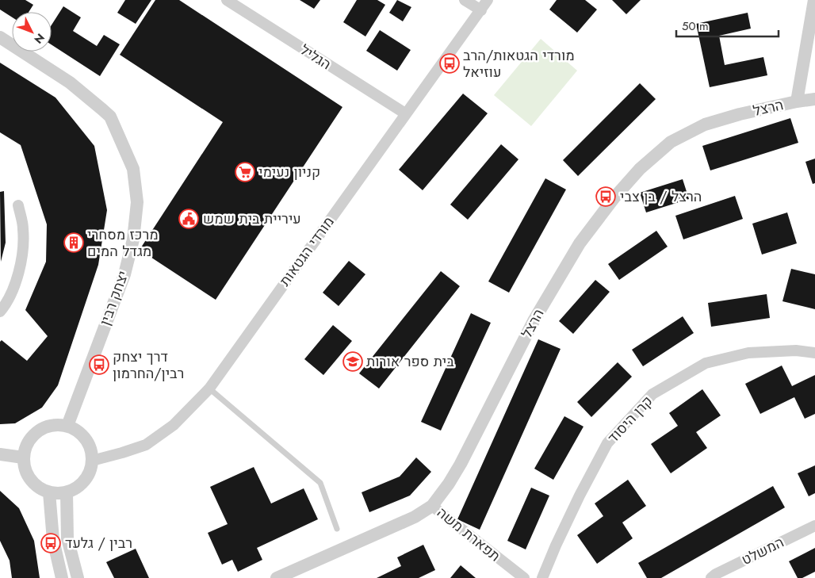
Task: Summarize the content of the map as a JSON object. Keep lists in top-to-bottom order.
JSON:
{
  "streets": {
    "street": [
      "הגליל",
      "הרצל",
      "מורדי הגטאות",
      "יצחק רבין",
      "קרן היסוד",
      "תפארת משה",
      "המשלט"
    ]
  },
  "crossings": [
    ["הגליל", "מורדי הגטאות"],
    ["הרצל", "תפארת משה"],
    ["מורדי הגטאות", "יצחק רבין"]
  ],
  "places": {
    "bus stop": [
      "מורדי הגטאות/הרב עוזיאל",
      "הרצל / בן צבי",
      "דרך יצחק רבין/החרמון",
      "רבין / גלעד"
    ],
    "supermarket": ["קניון נעימי"],
    "public building": ["עיריית בית שמש"],
    "building": ["מרכז מסחרי מגדל המים"],
    "school or university": ["בית ספר אורות"]
  },
  "scale_bar": "50 m",
  "north": "bottom right"
}
